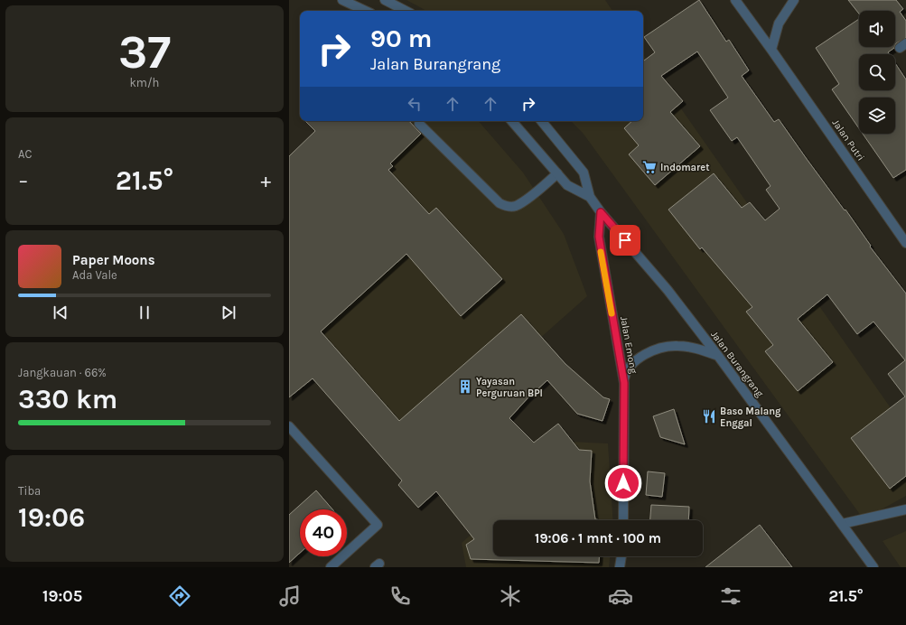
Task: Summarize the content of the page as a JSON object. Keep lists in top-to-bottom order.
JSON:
{
  "streets": {
    "street": ["Jalan Putri", "Jalan Emong", "Jalan Burangrang"]
  },
  "crossings": [
    ["Jalan Emong", "Jalan Burangrang"]
  ],
  "places": {
    "supermarket": ["Indomaret"],
    "building": ["Yayasan Perguruan BPI"],
    "restaurant": ["Baso Malang Enggal"]
  },
  "page": {
    "tile": [
      ["37", "km/h"],
      "AC",
      ["Jangkauan · 66%", "330 km"],
      ["Tiba", "19:06"]
    ],
    "turn": ["90 m", "Jalan Burangrang"],
    "heat": ["−", "21.5°", "+"],
    "song": ["Paper Moons", "Ada Vale"],
    "limit": "40",
    "trip": "19:06 · 1 mnt · 100 m",
    "tabs": ["19:05", "21.5°"]
  }
}
